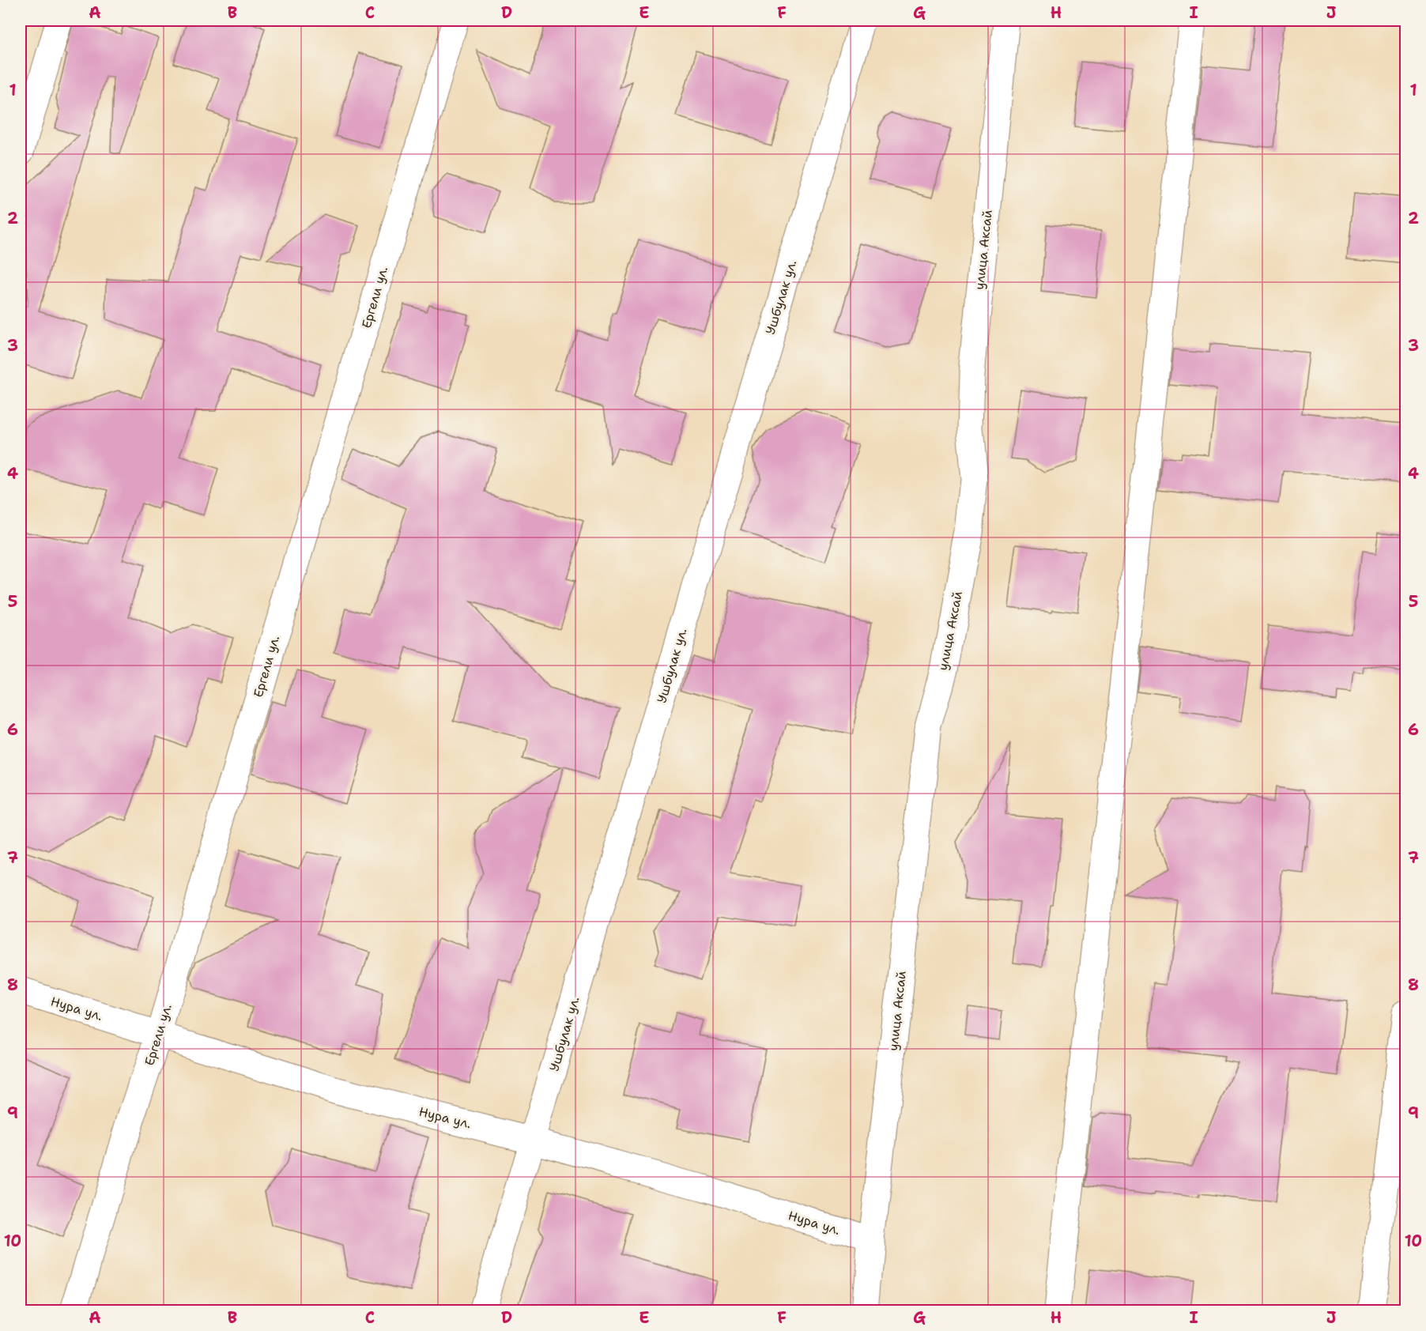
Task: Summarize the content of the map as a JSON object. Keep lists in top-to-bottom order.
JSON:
{
  "streets": {
    "street": [
      "улица Аксай",
      "Ергели ул.",
      "Ушбулак ул.",
      "Нура ул."
    ]
  },
  "crossings": [
    ["улица Аксай", "Нура ул."],
    ["Ергели ул.", "Нура ул."],
    ["Ушбулак ул.", "Нура ул."]
  ],
  "grid": {
    "columns": [
      "A",
      "B",
      "C",
      "D",
      "E",
      "F",
      "G",
      "H",
      "I",
      "J"
    ],
    "rows": [
      "1",
      "2",
      "3",
      "4",
      "5",
      "6",
      "7",
      "8",
      "9",
      "10"
    ]
  }
}
